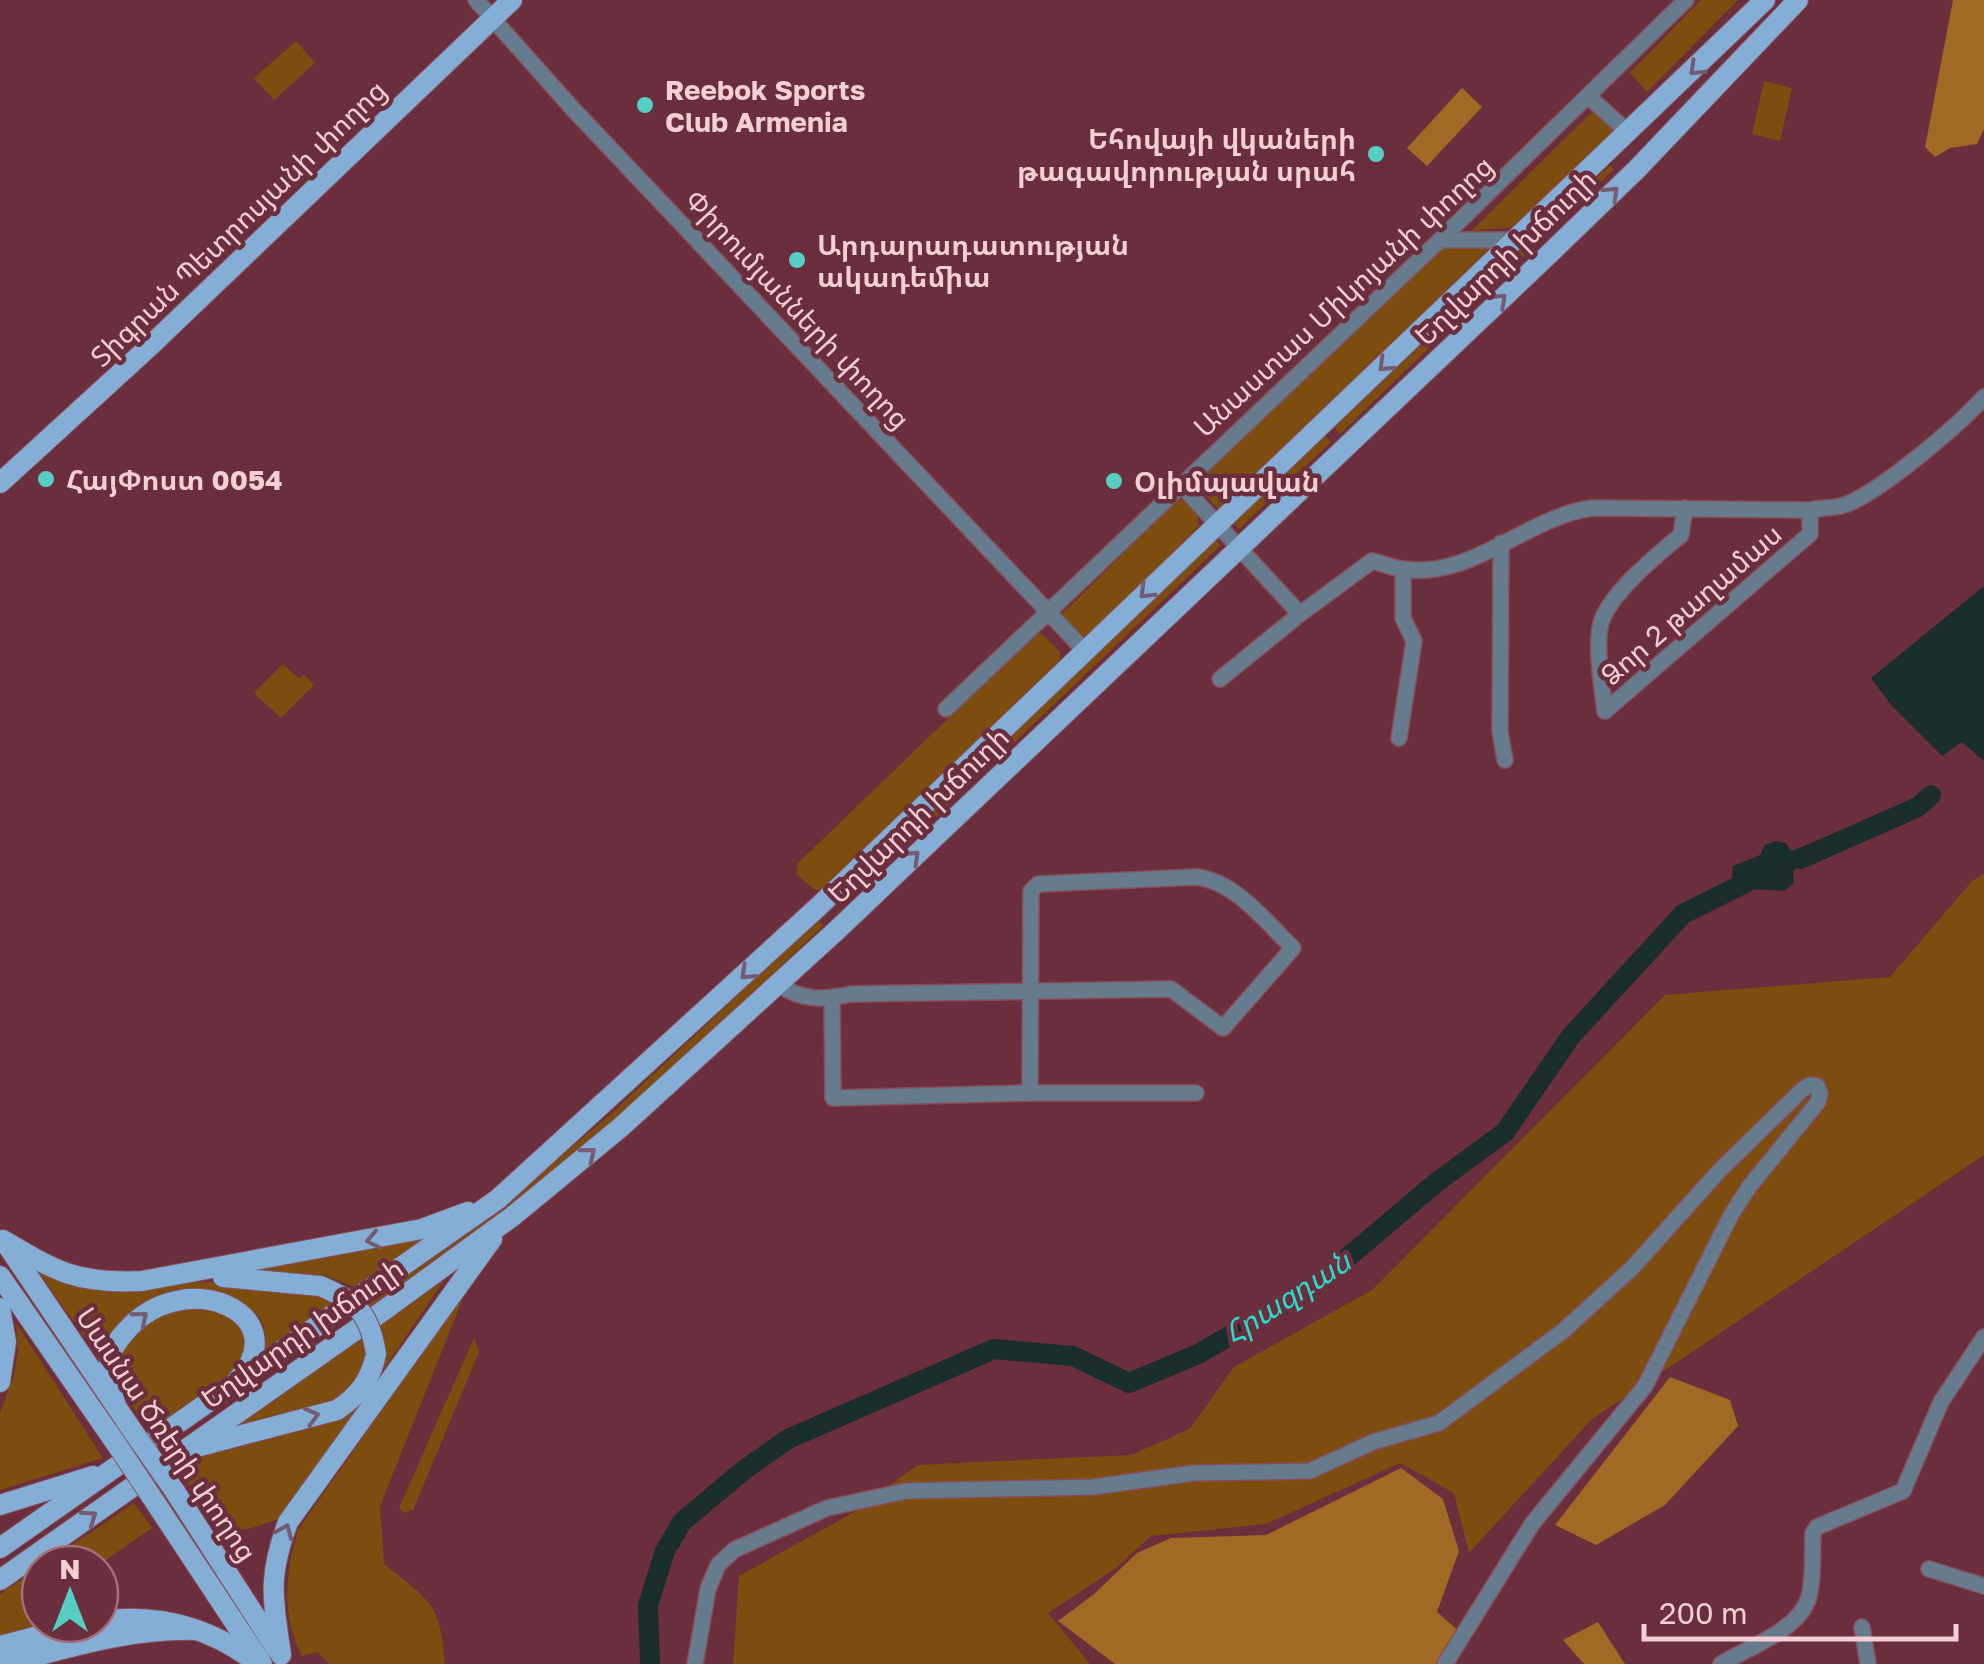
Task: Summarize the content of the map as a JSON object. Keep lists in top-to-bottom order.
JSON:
{
  "streets": {
    "main road": ["Տիգրան Պետրոսյանի փողոց", "Եղվարդի խճուղի", "Սասնա Ծռերի փողոց"],
    "street": ["Անաստաս Միկոյանի փողոց", "Փիրումյանների փողոց", "Ձոր 2 թաղամաս"]
  },
  "crossings": [
    ["Տիգրան Պետրոսյանի փողոց", "Փիրումյանների փողոց"],
    ["Եղվարդի խճուղի", "Փիրումյանների փողոց"],
    ["Անաստաս Միկոյանի փողոց", "Փիրումյանների փողոց"]
  ],
  "water": ["Հրազդան"],
  "places": [
    "Reebok Sports Club Armenia",
    "Եհովայի վկաների թագավորության սրահ",
    "Արդարադատության ակադեմիա",
    "ՀայՓոստ 0054",
    "Օլիմպավան"
  ],
  "scale_bar": "200 m",
  "north": "top"
}
